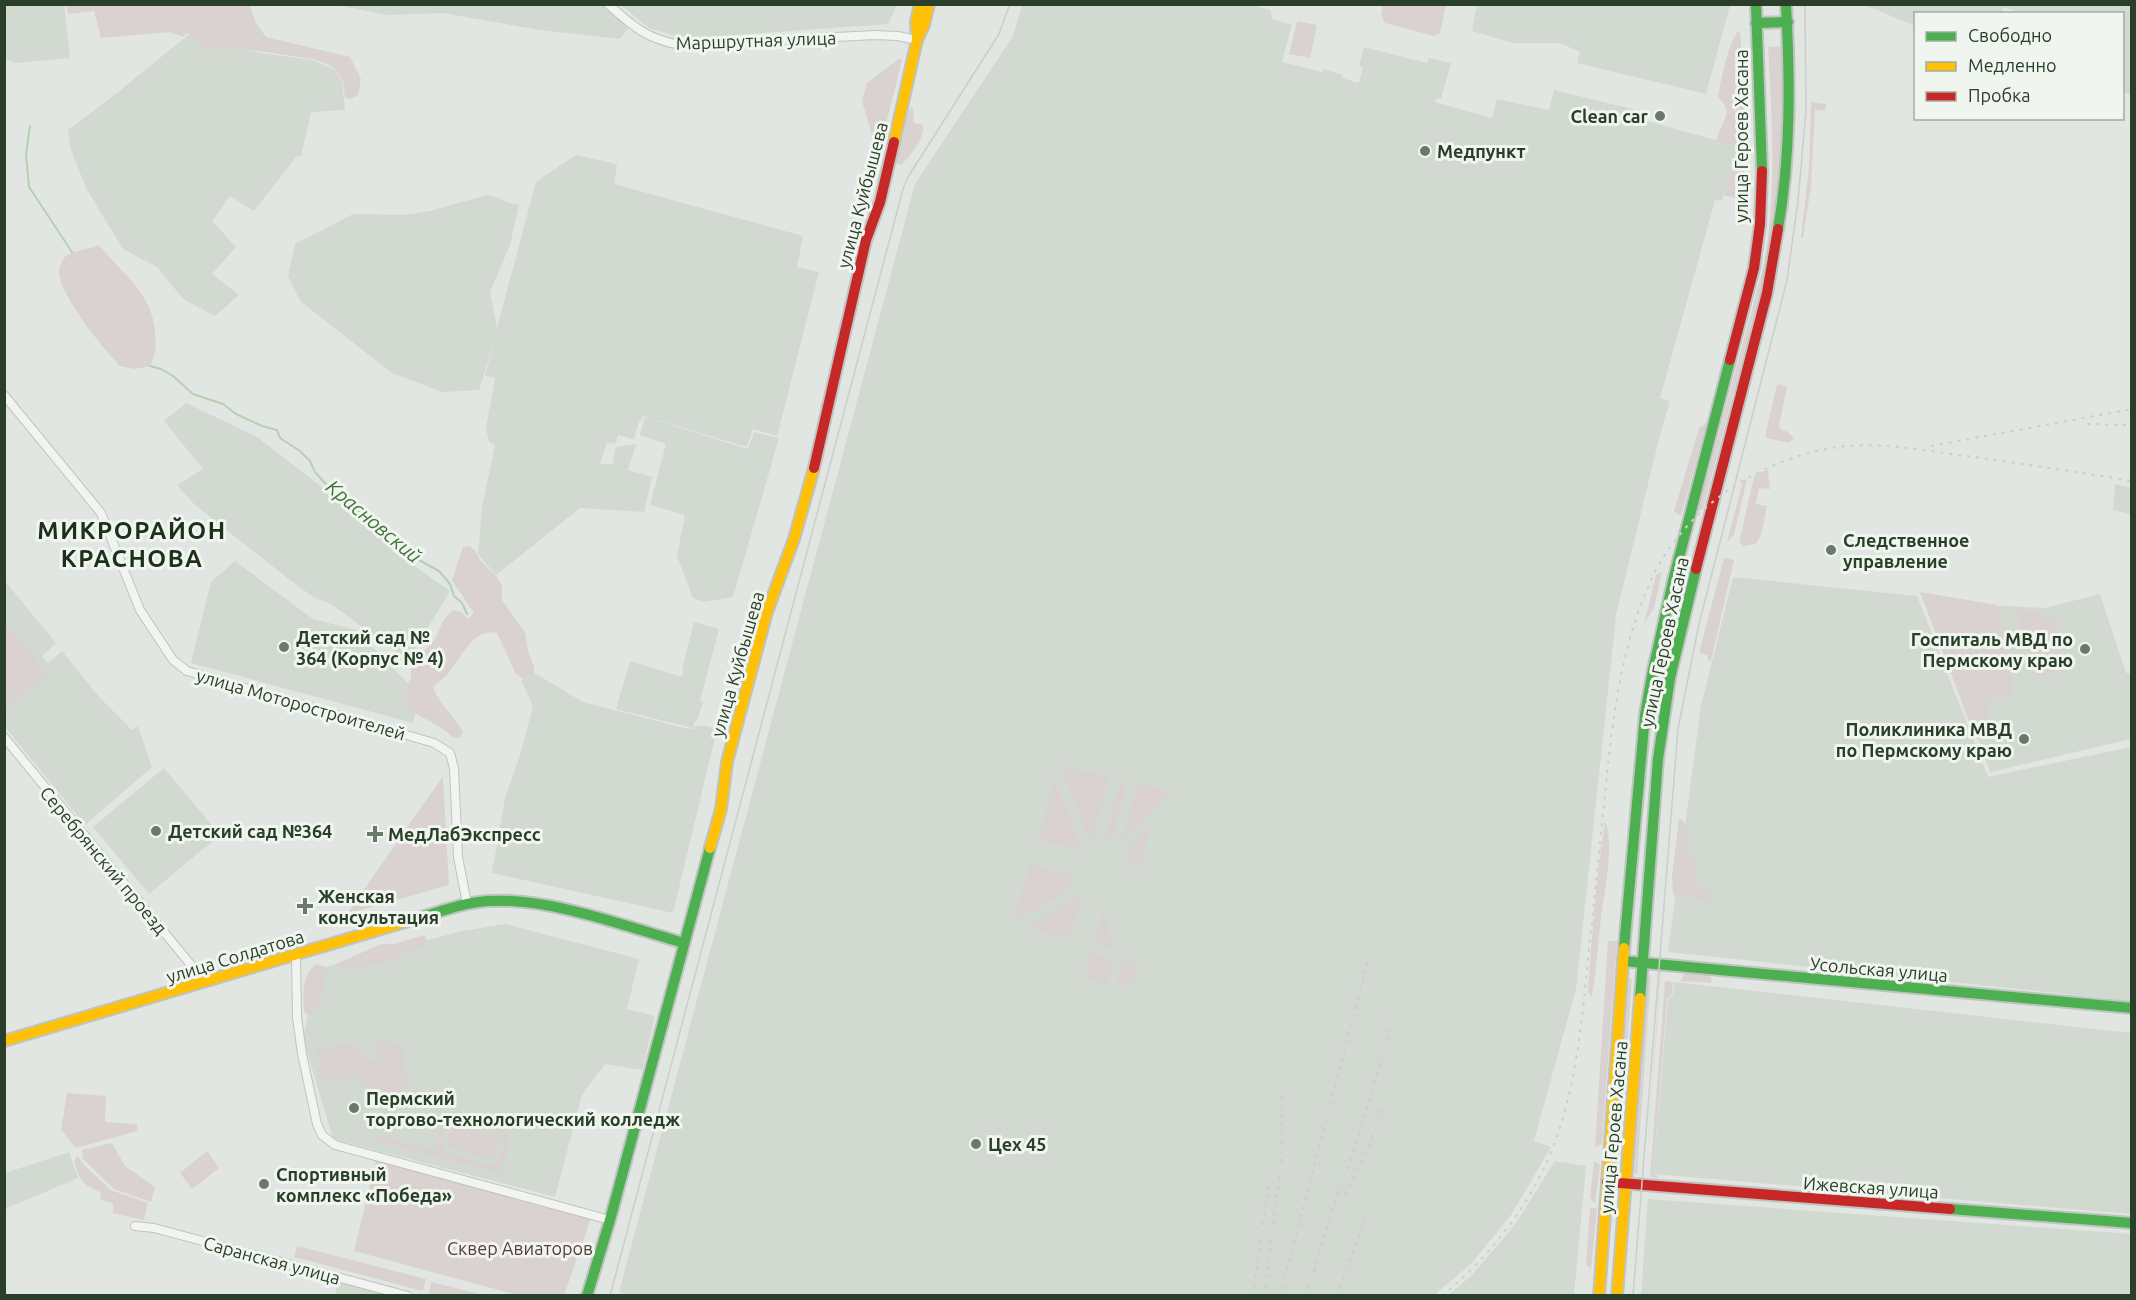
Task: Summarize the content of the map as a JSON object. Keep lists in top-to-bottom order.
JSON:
{
  "streets": {
    "main road": [
      "улица Героев Хасана",
      "улица Куйбышева",
      "улица Солдатова",
      "Усольская улица",
      "Ижевская улица"
    ],
    "street": [
      "Маршрутная улица",
      "улица Моторостроителей",
      "Серебрянский проезд",
      "Саранская улица"
    ]
  },
  "crossings": [
    ["Маршрутная улица", "улица Куйбышева"],
    ["улица Героев Хасана", "Усольская улица"],
    ["улица Героев Хасана", "Ижевская улица"],
    ["улица Куйбышева", "улица Солдатова"],
    ["улица Моторостроителей", "улица Солдатова"],
    ["Серебрянский проезд", "улица Солдатова"]
  ],
  "districts": ["МИКРОРАЙОН КРАСНОВА"],
  "water": ["Красновский"],
  "parks": ["Сквер Авиаторов"],
  "places": {
    "other": [
      "Clean car",
      "Медпункт",
      "Следственное управление",
      "Детский сад № 364 (Корпус № 4)",
      "Госпиталь МВД по Пермскому краю",
      "Поликлиника МВД по Пермскому краю",
      "Детский сад №364",
      "Пермский торгово-технологический колледж",
      "Цех 45",
      "Спортивный комплекс «Победа»"
    ],
    "health": ["МедЛабЭкспресс", "Женская консультация"]
  },
  "legend": ["Свободно", "Медленно", "Пробка"]
}
